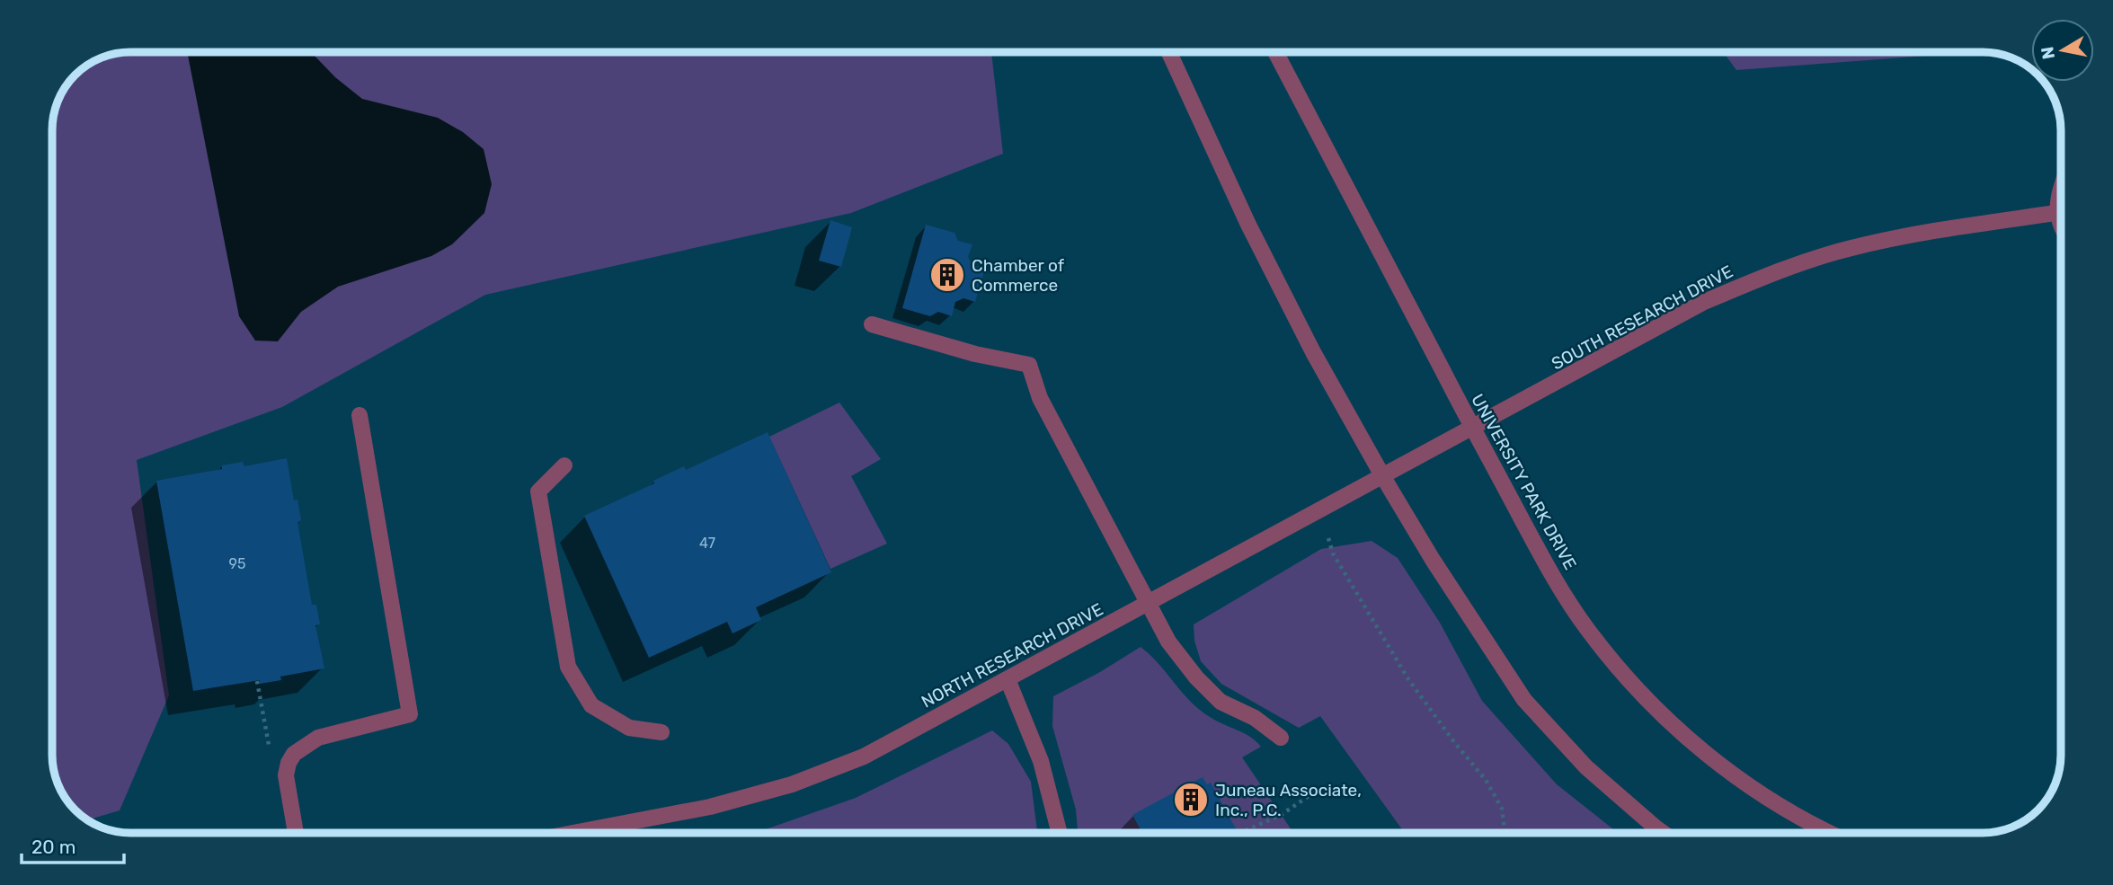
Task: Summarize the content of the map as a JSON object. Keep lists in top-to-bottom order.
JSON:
{
  "streets": {
    "street": ["SOUTH RESEARCH DRIVE", "UNIVERSITY PARK DRIVE", "NORTH RESEARCH DRIVE"]
  },
  "crossings": [
    ["SOUTH RESEARCH DRIVE", "UNIVERSITY PARK DRIVE"],
    ["SOUTH RESEARCH DRIVE", "NORTH RESEARCH DRIVE"],
    ["UNIVERSITY PARK DRIVE", "NORTH RESEARCH DRIVE"]
  ],
  "places": {
    "building": ["Chamber of Commerce", "Juneau Associate, Inc., P.C."]
  },
  "house_numbers": ["47", "95"],
  "scale_bar": "20 m",
  "north": "left"
}
